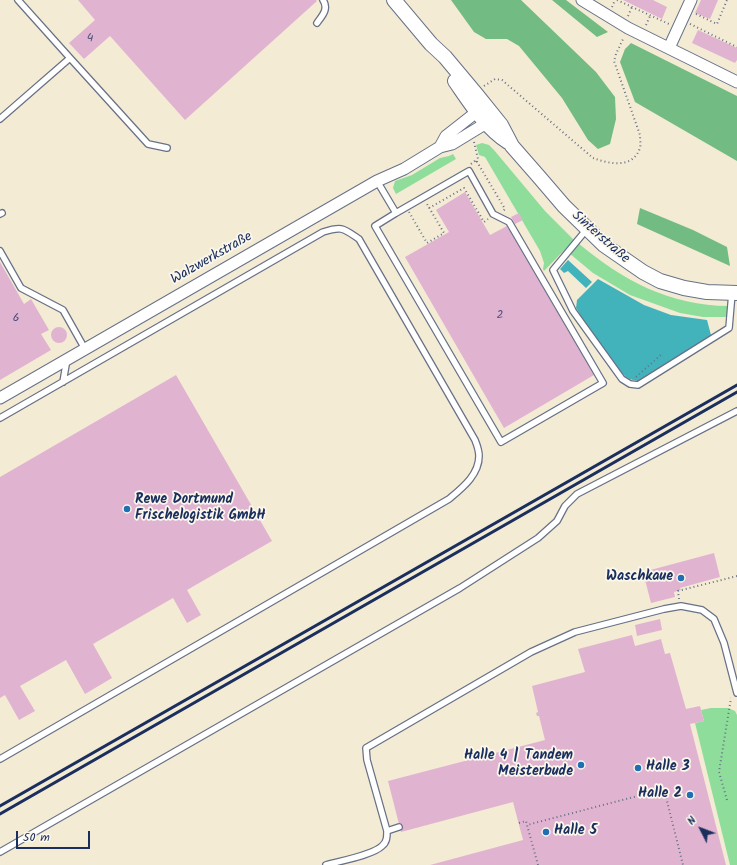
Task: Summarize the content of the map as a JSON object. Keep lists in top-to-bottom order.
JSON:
{
  "streets": {
    "street": ["Sinterstraße", "Walzwerkstraße"]
  },
  "crossings": [
    ["Sinterstraße", "Walzwerkstraße"]
  ],
  "places": [
    "Rewe Dortmund Frischelogistik GmbH",
    "Waschkaue",
    "Halle 4 | Tandem Meisterbude",
    "Halle 3",
    "Halle 2",
    "Halle 5"
  ],
  "house_numbers": ["4", "2", "6"],
  "scale_bar": "50 m",
  "north": "top left"
}
